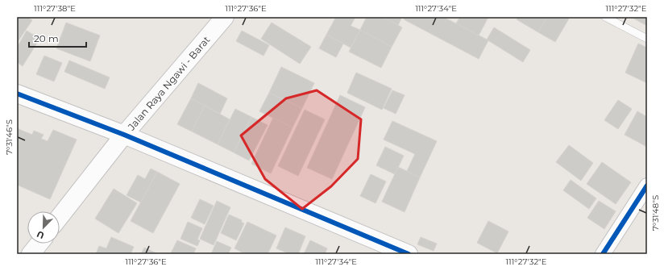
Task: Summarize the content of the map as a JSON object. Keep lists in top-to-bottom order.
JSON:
{
  "streets": {
    "street": ["Jalan Raya Ngawi - Barat"]
  },
  "scale_bar": "20 m",
  "north": "bottom left",
  "coordinates": [
    "111°27'38\"E",
    "111°27'36\"E",
    "111°27'34\"E",
    "111°27'32\"E",
    "7°31'46\"S",
    "7°31'48\"S"
  ]
}
